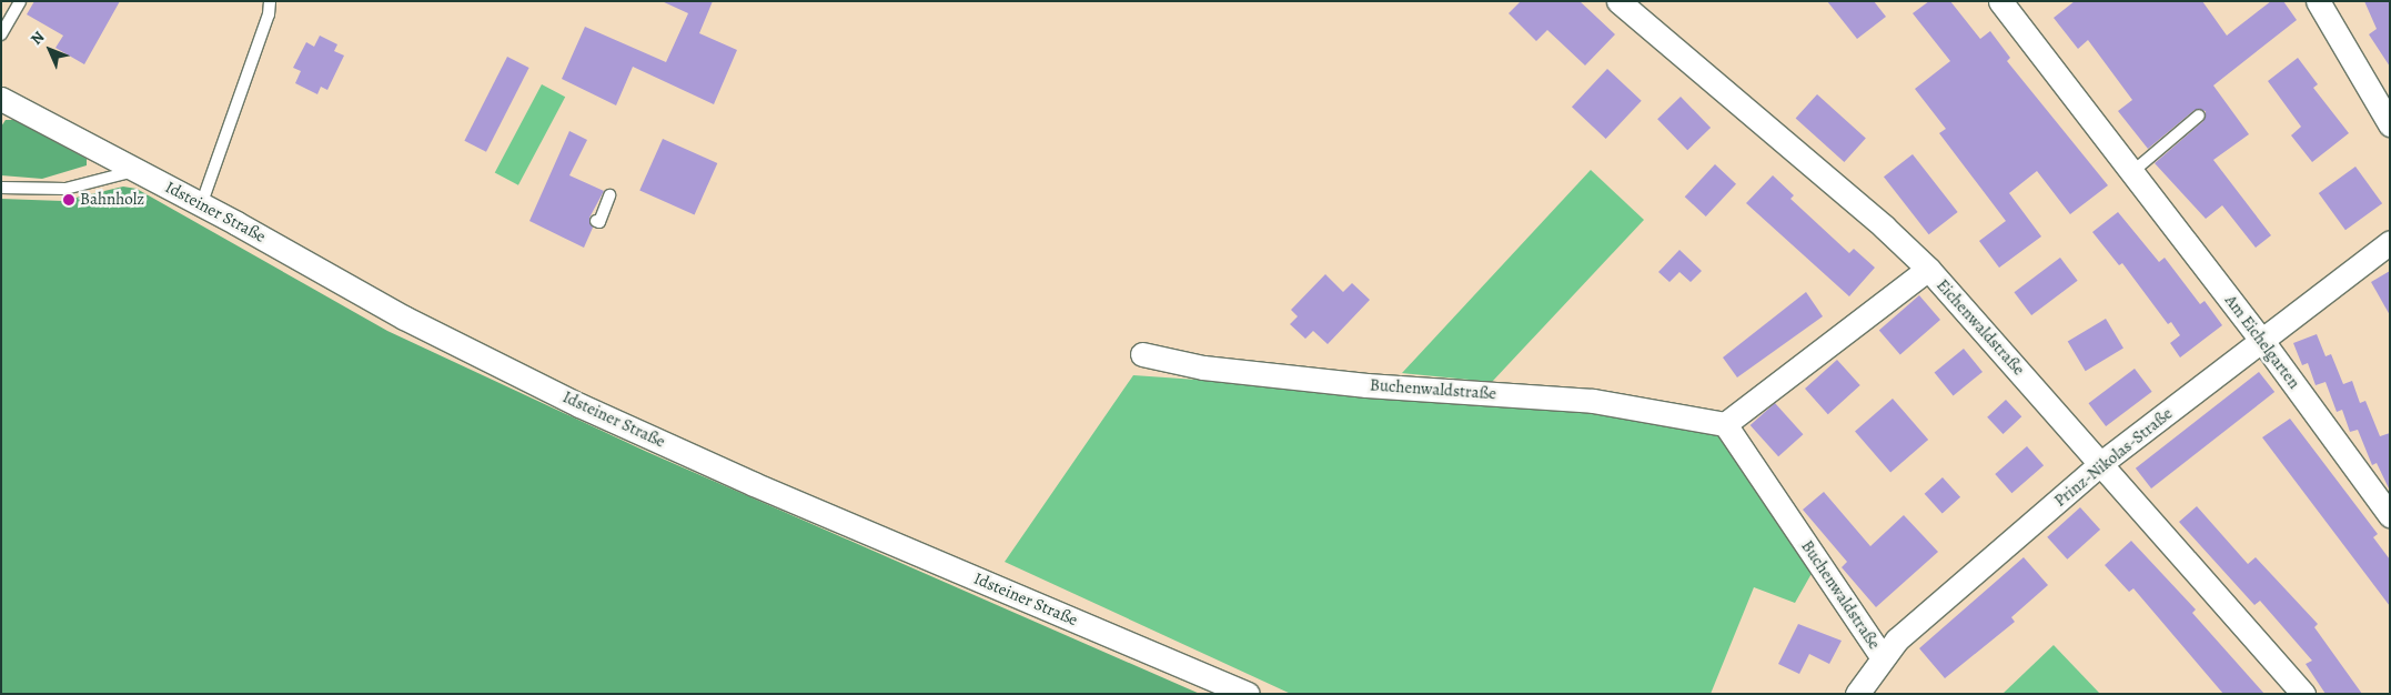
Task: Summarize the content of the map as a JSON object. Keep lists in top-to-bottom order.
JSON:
{
  "streets": {
    "street": [
      "Idsteiner Straße",
      "Eichenwaldstraße",
      "Am Eichelgarten",
      "Buchenwaldstraße",
      "Prinz-Nikolas-Straße"
    ]
  },
  "crossings": [
    ["Eichenwaldstraße", "Prinz-Nikolas-Straße"],
    ["Am Eichelgarten", "Prinz-Nikolas-Straße"],
    ["Buchenwaldstraße", "Prinz-Nikolas-Straße"]
  ],
  "places": ["Bahnholz"],
  "north": "top left"
}
